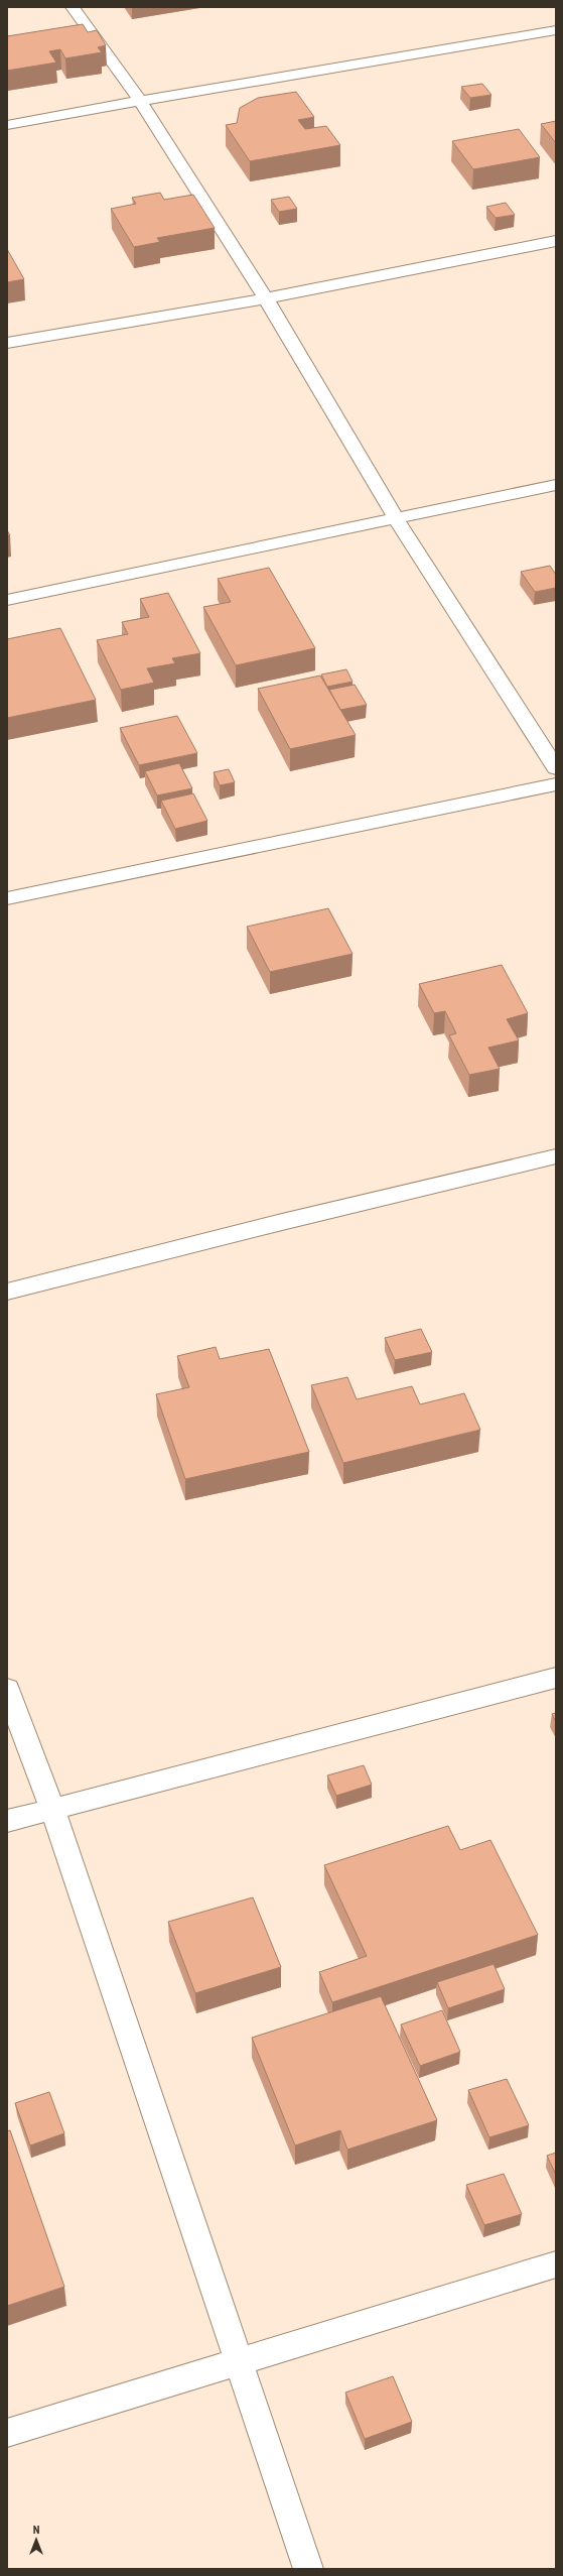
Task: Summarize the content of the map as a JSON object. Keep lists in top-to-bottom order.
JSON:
{
  "north": "top"
}
